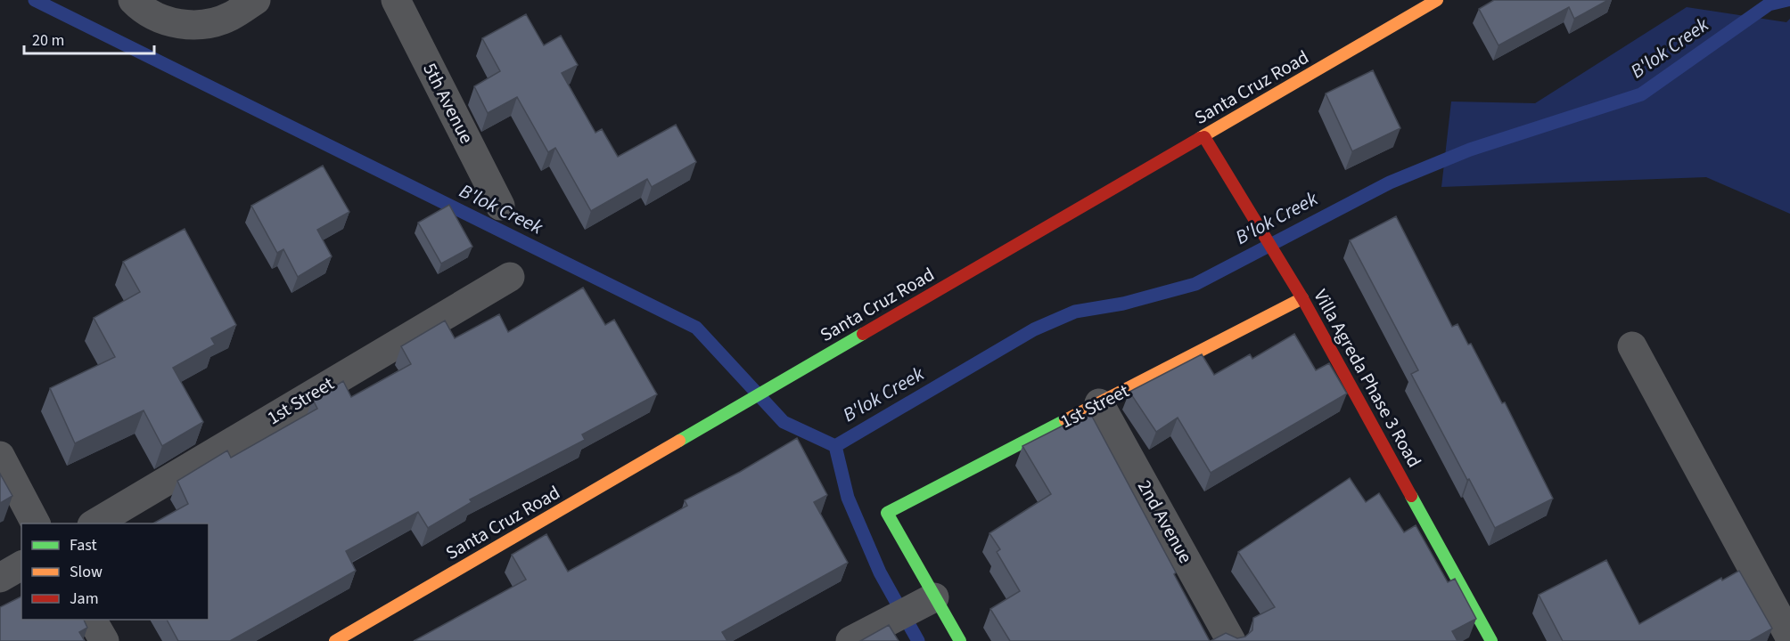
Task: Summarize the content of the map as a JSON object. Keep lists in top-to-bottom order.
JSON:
{
  "streets": {
    "street": [
      "Santa Cruz Road",
      "5th Avenue",
      "Villa Agreda Phase 3 Road",
      "1st Street",
      "2nd Avenue"
    ]
  },
  "crossings": [
    ["Santa Cruz Road", "Villa Agreda Phase 3 Road"],
    ["Villa Agreda Phase 3 Road", "1st Street"],
    ["1st Street", "2nd Avenue"]
  ],
  "water": ["B'lok Creek"],
  "legend": ["Fast", "Slow", "Jam"],
  "scale_bar": "20 m"
}
